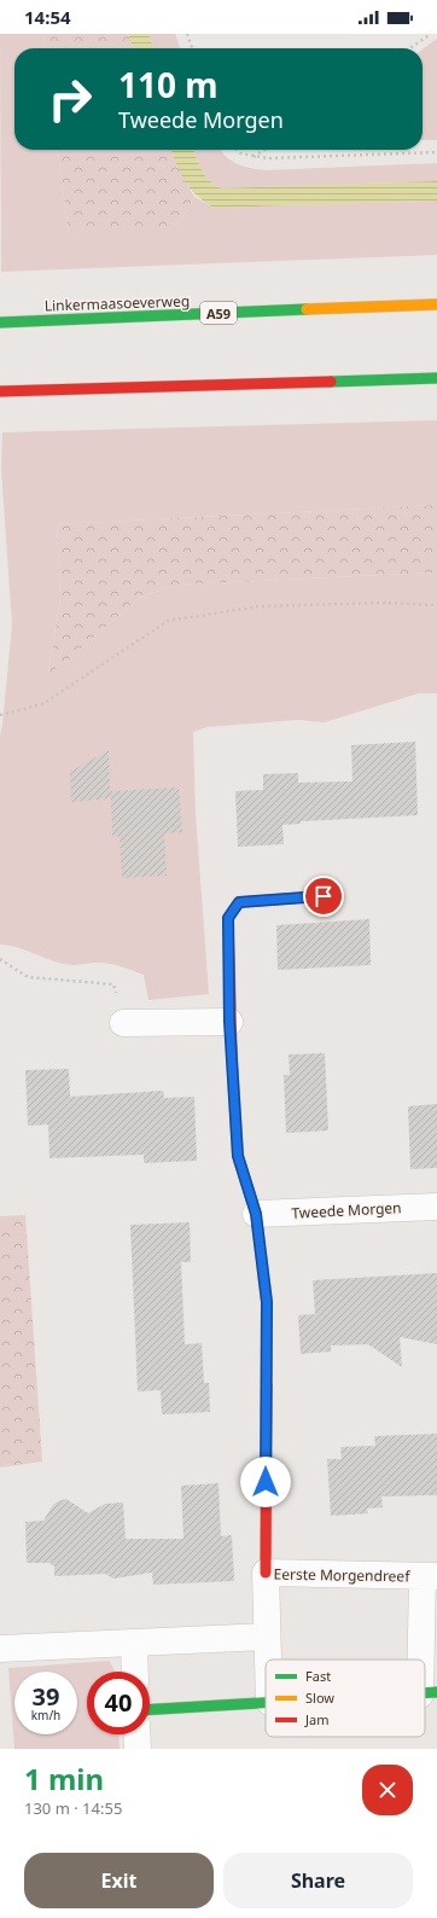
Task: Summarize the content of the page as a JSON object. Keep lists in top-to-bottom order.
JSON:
{
  "streets": {
    "main road": ["Linkermaasoeverweg", "A59", "Eerste Morgendreef"],
    "street": ["Tweede Morgen"]
  },
  "legend": ["Fast", "Slow", "Jam"],
  "page": {
    "status": "14:54",
    "turn": ["110 m", "Tweede Morgen"],
    "speed": "39 km/h",
    "limit": "40",
    "heading": ["1 min", "130 m · 14:55"],
    "buttons": ["Exit", "Share"]
  }
}
